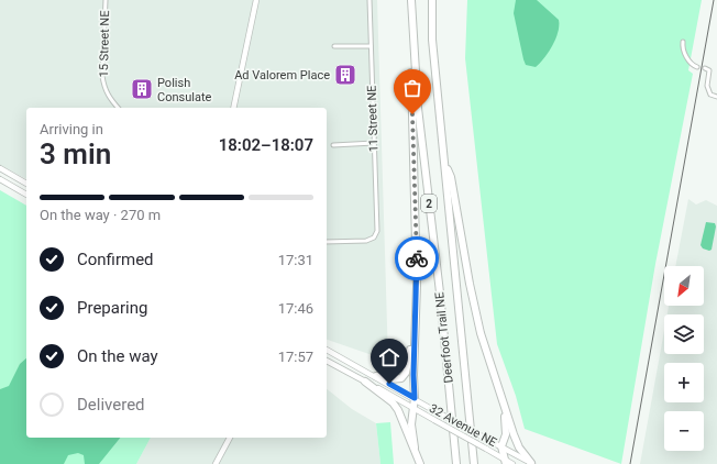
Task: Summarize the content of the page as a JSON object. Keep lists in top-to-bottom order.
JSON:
{
  "streets": {
    "highway": ["2", "Deerfoot Trail NE"],
    "main road": ["32 Avenue NE"],
    "street": ["15 Street NE", "11 Street NE"]
  },
  "places": {
    "building": ["Ad Valorem Place", "Polish Consulate"]
  },
  "north": "bottom left",
  "page": {
    "heading": ["3 min", "Arriving in", "18:02–18:07"],
    "bar": "On the way · 270 m",
    "list": [
      ["Confirmed", "17:31"],
      ["Preparing", "17:46"],
      ["On the way", "17:57"],
      "Delivered"
    ],
    "map_buttons": ["+", "−"]
  }
}
